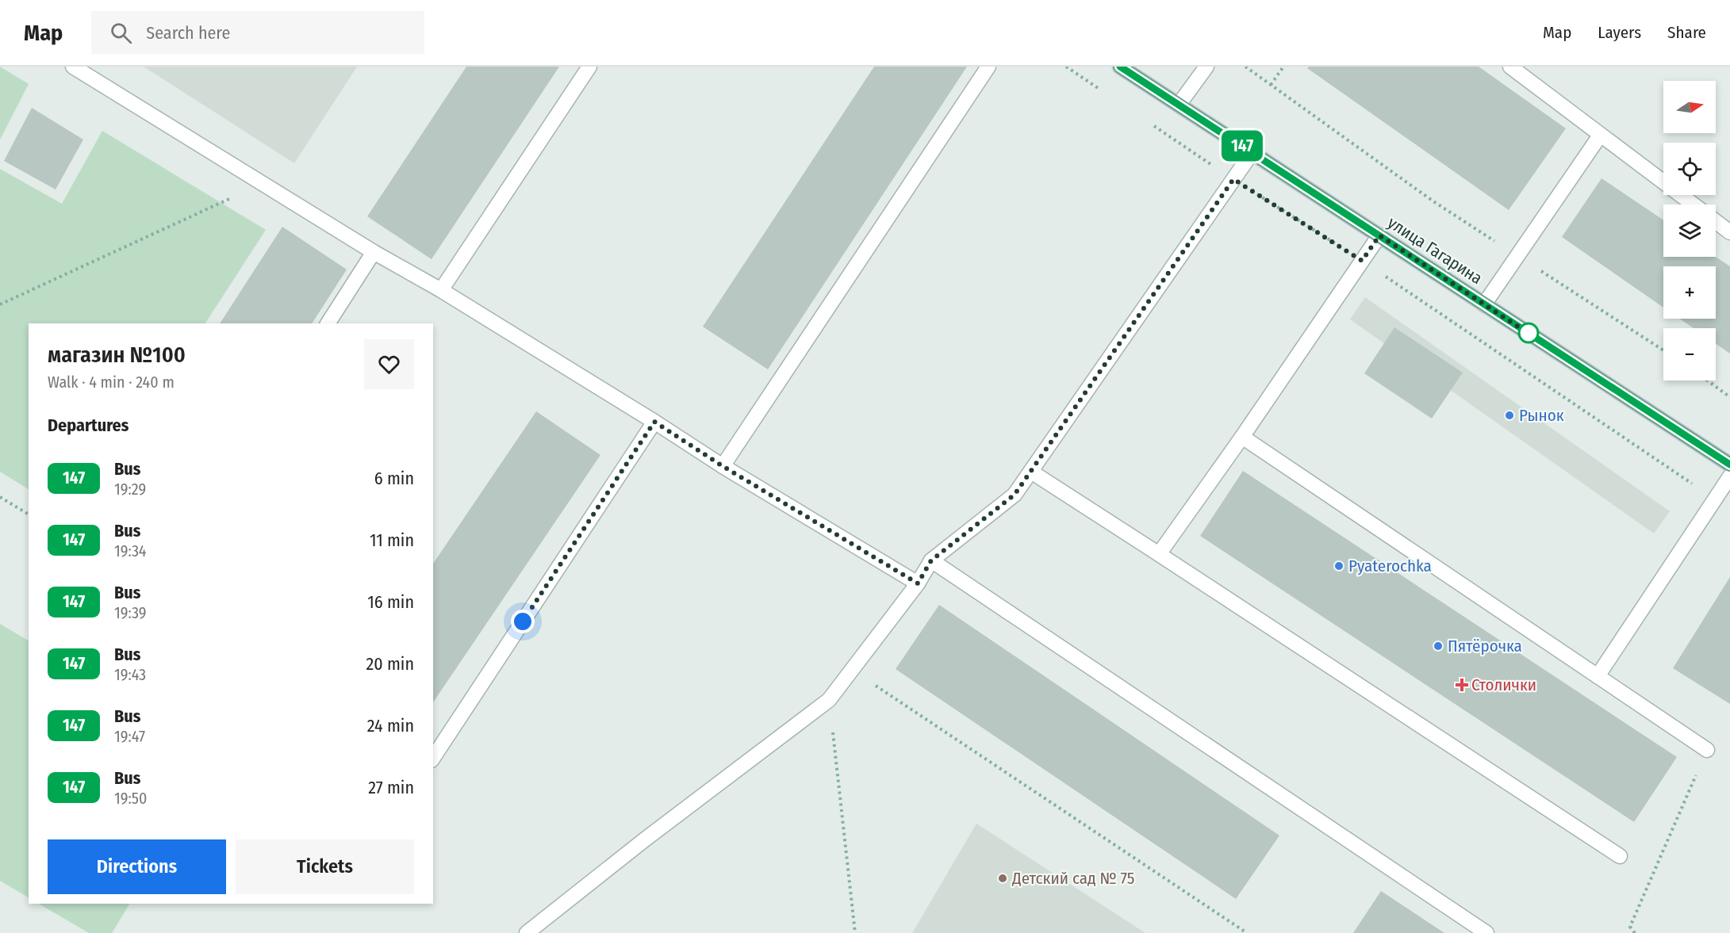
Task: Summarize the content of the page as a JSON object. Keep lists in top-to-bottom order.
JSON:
{
  "streets": {
    "main road": ["улица Гагарина"]
  },
  "places": {
    "other": [
      "Рынок",
      "Pyaterochka",
      "Пятёрочка",
      "Детский сад № 75"
    ],
    "health": ["Столички"]
  },
  "lines": ["bus line 147"],
  "north": "right",
  "page": {
    "header": "Map",
    "search": "Search here",
    "nav": ["Map", "Layers", "Share"],
    "on_map": "147",
    "map_buttons": ["+", "−"],
    "heading": [
      ["магазин №100", "Walk · 4 min · 240 m"],
      "Departures"
    ],
    "list": [
      {
        "mark": "147",
        "name": "Bus",
        "note": "19:29",
        "value": "6 min"
      },
      {
        "mark": "147",
        "name": "Bus",
        "note": "19:34",
        "value": "11 min"
      },
      {
        "mark": "147",
        "name": "Bus",
        "note": "19:39",
        "value": "16 min"
      },
      {
        "mark": "147",
        "name": "Bus",
        "note": "19:43",
        "value": "20 min"
      },
      {
        "mark": "147",
        "name": "Bus",
        "note": "19:47",
        "value": "24 min"
      },
      {
        "mark": "147",
        "name": "Bus",
        "note": "19:50",
        "value": "27 min"
      }
    ],
    "buttons": ["Directions", "Tickets"]
  }
}
